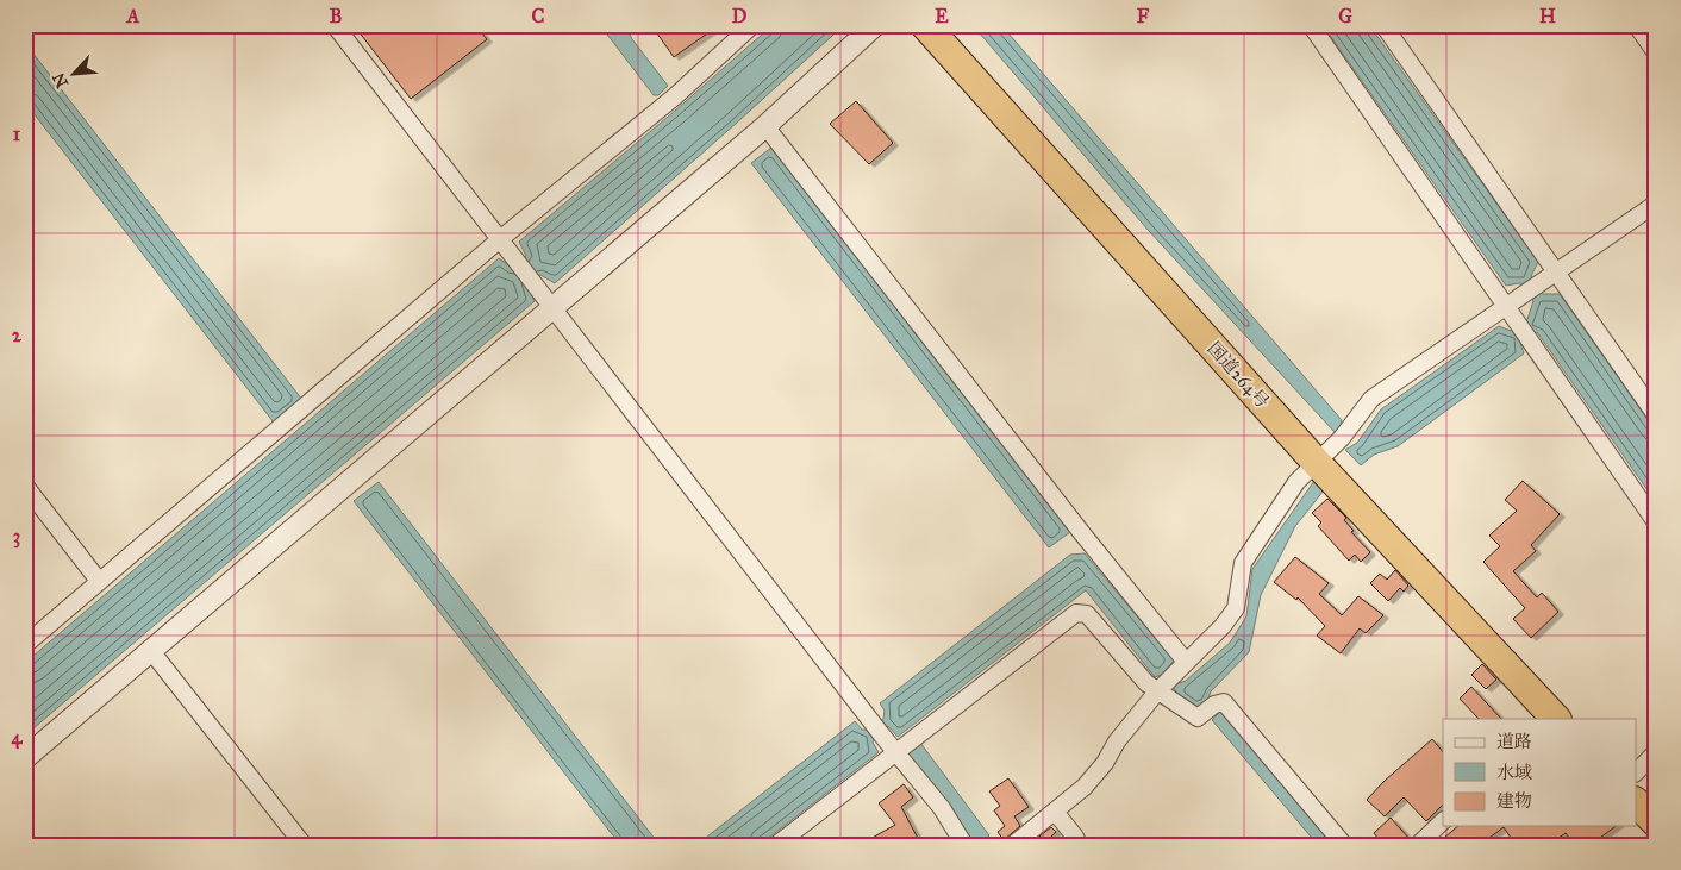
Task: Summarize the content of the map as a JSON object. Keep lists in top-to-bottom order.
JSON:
{
  "streets": {
    "highway": ["国道264号"]
  },
  "legend": ["道路", "水域", "建物"],
  "north": "bottom left",
  "grid": {
    "columns": [
      "A",
      "B",
      "C",
      "D",
      "E",
      "F",
      "G",
      "H"
    ],
    "rows": [
      "1",
      "2",
      "3",
      "4"
    ]
  }
}
